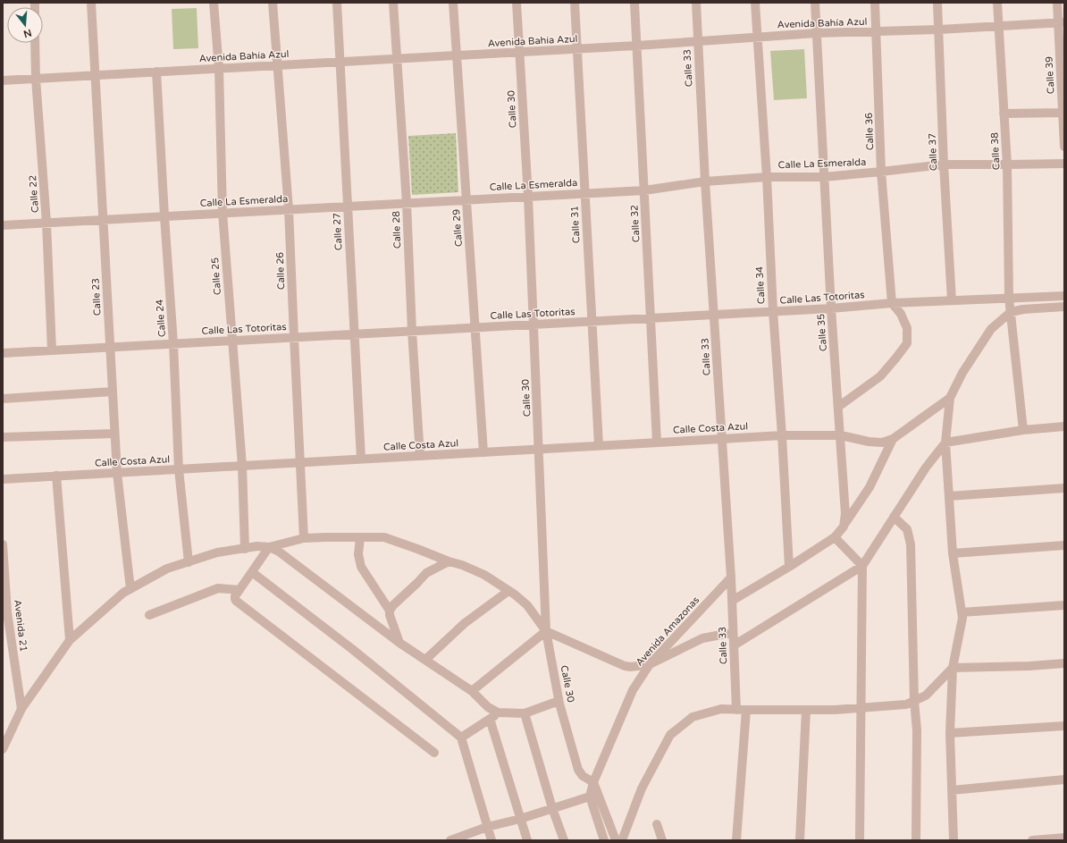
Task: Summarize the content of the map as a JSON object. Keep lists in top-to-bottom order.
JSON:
{
  "streets": {
    "street": [
      "Avenida Bahía Azul",
      "Calle 33",
      "Calle 39",
      "Calle 30",
      "Calle 36",
      "Calle 38",
      "Calle 37",
      "Calle La Esmeralda",
      "Calle 22",
      "Calle 32",
      "Calle 31",
      "Calle 29",
      "Calle 28",
      "Calle 27",
      "Calle 26",
      "Calle 25",
      "Calle 34",
      "Calle 23",
      "Calle Las Totoritas",
      "Calle 24",
      "Calle 35",
      "Calle Costa Azul",
      "Avenida 21",
      "Avenida Amazonas"
    ]
  },
  "crossings": [
    ["Avenida Bahía Azul", "Calle 33"],
    ["Avenida Bahía Azul", "Calle 39"],
    ["Avenida Bahía Azul", "Calle 30"],
    ["Avenida Bahía Azul", "Calle 36"],
    ["Avenida Bahía Azul", "Calle 38"],
    ["Avenida Bahía Azul", "Calle 37"],
    ["Avenida Bahía Azul", "Calle 22"],
    ["Avenida Bahía Azul", "Calle 32"],
    ["Avenida Bahía Azul", "Calle 31"],
    ["Avenida Bahía Azul", "Calle 29"],
    ["Avenida Bahía Azul", "Calle 28"],
    ["Avenida Bahía Azul", "Calle 27"],
    ["Avenida Bahía Azul", "Calle 26"],
    ["Avenida Bahía Azul", "Calle 25"],
    ["Avenida Bahía Azul", "Calle 34"],
    ["Avenida Bahía Azul", "Calle 23"],
    ["Avenida Bahía Azul", "Calle 24"],
    ["Avenida Bahía Azul", "Calle 35"],
    ["Calle 33", "Calle La Esmeralda"],
    ["Calle 33", "Calle Las Totoritas"],
    ["Calle 33", "Calle Costa Azul"],
    ["Calle 33", "Avenida Amazonas"],
    ["Calle 30", "Calle La Esmeralda"],
    ["Calle 30", "Calle Las Totoritas"],
    ["Calle 30", "Calle Costa Azul"],
    ["Calle 30", "Avenida Amazonas"],
    ["Calle 36", "Calle La Esmeralda"],
    ["Calle 36", "Calle Las Totoritas"],
    ["Calle 38", "Calle La Esmeralda"],
    ["Calle 38", "Calle Las Totoritas"],
    ["Calle 37", "Calle La Esmeralda"],
    ["Calle 37", "Calle Las Totoritas"],
    ["Calle La Esmeralda", "Calle 22"],
    ["Calle La Esmeralda", "Calle 32"],
    ["Calle La Esmeralda", "Calle 31"],
    ["Calle La Esmeralda", "Calle 29"],
    ["Calle La Esmeralda", "Calle 28"],
    ["Calle La Esmeralda", "Calle 27"],
    ["Calle La Esmeralda", "Calle 26"],
    ["Calle La Esmeralda", "Calle 25"],
    ["Calle La Esmeralda", "Calle 34"],
    ["Calle La Esmeralda", "Calle 23"],
    ["Calle La Esmeralda", "Calle 24"],
    ["Calle La Esmeralda", "Calle 35"],
    ["Calle 22", "Calle Las Totoritas"],
    ["Calle 32", "Calle Las Totoritas"],
    ["Calle 32", "Calle Costa Azul"],
    ["Calle 31", "Calle Las Totoritas"],
    ["Calle 31", "Calle Costa Azul"],
    ["Calle 29", "Calle Las Totoritas"],
    ["Calle 29", "Calle Costa Azul"],
    ["Calle 28", "Calle Las Totoritas"],
    ["Calle 28", "Calle Costa Azul"],
    ["Calle 27", "Calle Las Totoritas"],
    ["Calle 27", "Calle Costa Azul"],
    ["Calle 26", "Calle Las Totoritas"],
    ["Calle 26", "Calle Costa Azul"],
    ["Calle 25", "Calle Las Totoritas"],
    ["Calle 25", "Calle Costa Azul"],
    ["Calle 34", "Calle Las Totoritas"],
    ["Calle 34", "Calle Costa Azul"],
    ["Calle 23", "Calle Las Totoritas"],
    ["Calle 23", "Calle Costa Azul"],
    ["Calle Las Totoritas", "Calle 24"],
    ["Calle Las Totoritas", "Calle 35"],
    ["Calle 24", "Calle Costa Azul"],
    ["Calle 35", "Calle Costa Azul"]
  ],
  "north": "bottom"
}
